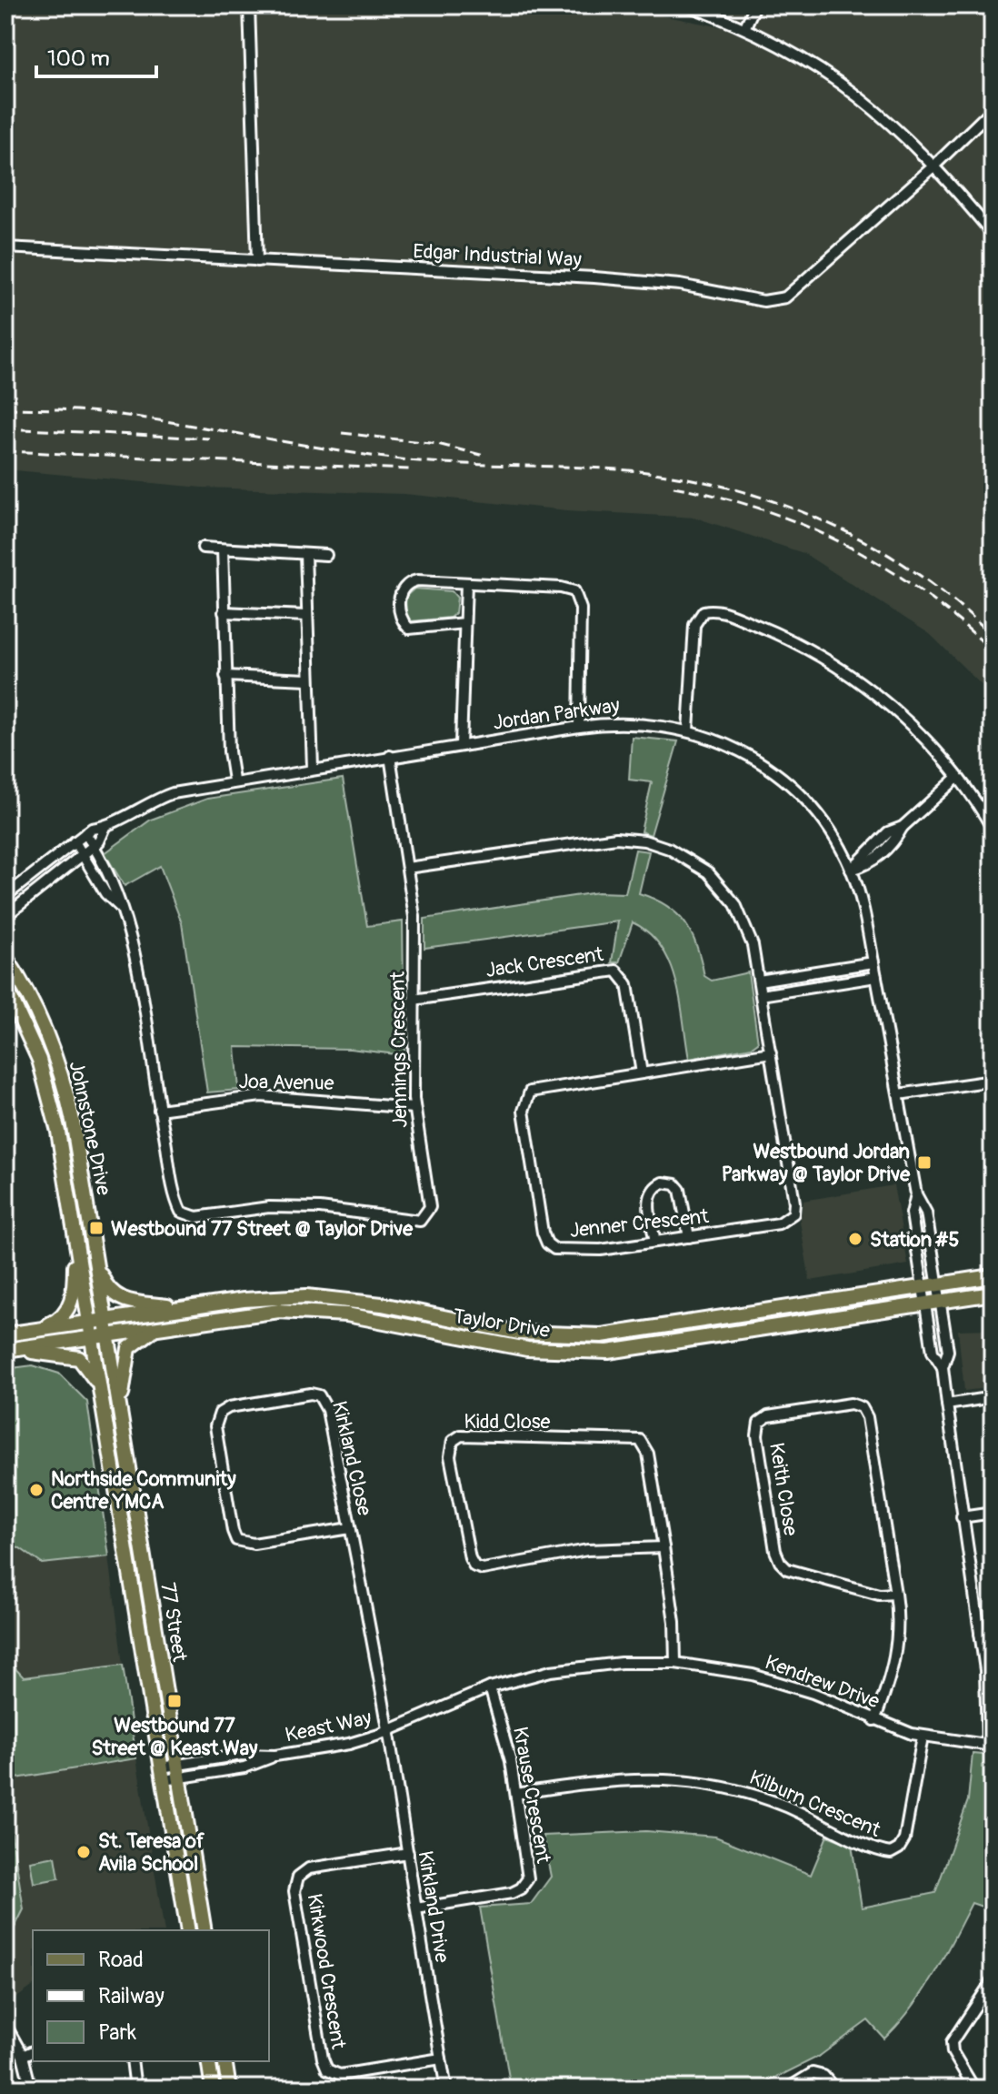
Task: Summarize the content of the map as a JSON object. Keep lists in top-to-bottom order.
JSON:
{
  "streets": {
    "main road": ["Johnstone Drive", "Taylor Drive", "77 Street"],
    "street": [
      "Edgar Industrial Way",
      "Jordan Parkway",
      "Jack Crescent",
      "Jennings Crescent",
      "Joa Avenue",
      "Jenner Crescent",
      "Kidd Close",
      "Kirkland Close",
      "Keith Close",
      "Kendrew Drive",
      "Keast Way",
      "Krause Crescent",
      "Kilburn Crescent",
      "Kirkland Drive",
      "Kirkwood Crescent"
    ]
  },
  "crossings": [
    ["Jordan Parkway", "Jennings Crescent"],
    ["Jordan Parkway", "Taylor Drive"],
    ["Jack Crescent", "Jennings Crescent"],
    ["Jack Crescent", "Jenner Crescent"],
    ["Jennings Crescent", "Joa Avenue"],
    ["Jennings Crescent", "Jenner Crescent"],
    ["Johnstone Drive", "Taylor Drive"],
    ["Johnstone Drive", "77 Street"],
    ["Taylor Drive", "77 Street"],
    ["Kidd Close", "Kendrew Drive"],
    ["Kirkland Close", "Kendrew Drive"],
    ["Kirkland Close", "Keast Way"],
    ["Kirkland Close", "Kirkland Drive"],
    ["Keith Close", "Kendrew Drive"],
    ["77 Street", "Keast Way"],
    ["Kendrew Drive", "Keast Way"],
    ["Kendrew Drive", "Krause Crescent"],
    ["Kendrew Drive", "Kilburn Crescent"],
    ["Kendrew Drive", "Kirkland Drive"],
    ["Keast Way", "Kirkland Drive"],
    ["Krause Crescent", "Kilburn Crescent"],
    ["Krause Crescent", "Kirkland Drive"],
    ["Kirkland Drive", "Kirkwood Crescent"]
  ],
  "places": {
    "transit": ["Westbound Jordan Parkway @ Taylor Drive", "Westbound 77 Street @ Taylor Drive", "Westbound 77 Street @ Keast Way"],
    "other": ["Station #5", "Northside Community Centre YMCA", "St. Teresa of Avila School"]
  },
  "legend": ["Road", "Railway", "Park"],
  "scale_bar": "100 m"
}
